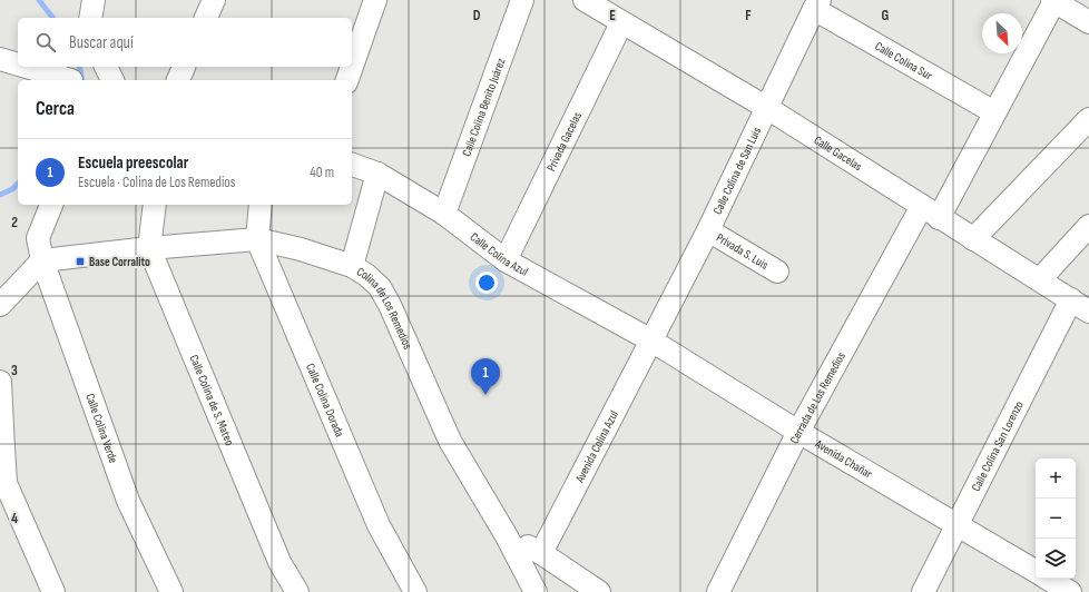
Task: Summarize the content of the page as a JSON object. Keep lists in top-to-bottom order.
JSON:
{
  "streets": {
    "street": [
      "Calle Colina Sur",
      "Calle Colina Benito Juárez",
      "Privada Gacelas",
      "Calle Gacelas",
      "Calle Colina de San Luis",
      "Privada S. Luis",
      "Calle Colina Azul",
      "Colina de Los Remedios",
      "Cerrada de Los Remedios",
      "Calle Colina de S. Mateo",
      "Calle Colina Dorada",
      "Calle Colina Verde",
      "Calle Colina San Lorenzo",
      "Avenida Colina Azul",
      "Avenida Chañar"
    ]
  },
  "crossings": [
    ["Calle Colina Sur", "Calle Colina de San Luis"],
    ["Calle Colina Sur", "Cerrada de Los Remedios"],
    ["Calle Colina Benito Juárez", "Calle Colina Azul"],
    ["Privada Gacelas", "Calle Gacelas"],
    ["Privada Gacelas", "Calle Colina Azul"],
    ["Calle Gacelas", "Calle Colina de San Luis"],
    ["Calle Gacelas", "Cerrada de Los Remedios"],
    ["Calle Gacelas", "Calle Colina San Lorenzo"],
    ["Calle Colina de San Luis", "Privada S. Luis"],
    ["Calle Colina de San Luis", "Calle Colina Azul"],
    ["Calle Colina de San Luis", "Avenida Colina Azul"],
    ["Calle Colina de San Luis", "Avenida Chañar"],
    ["Calle Colina Azul", "Avenida Colina Azul"],
    ["Calle Colina Azul", "Avenida Chañar"],
    ["Colina de Los Remedios", "Calle Colina de S. Mateo"],
    ["Colina de Los Remedios", "Calle Colina Dorada"],
    ["Colina de Los Remedios", "Calle Colina Verde"],
    ["Cerrada de Los Remedios", "Avenida Chañar"],
    ["Calle Colina San Lorenzo", "Avenida Chañar"],
    ["Avenida Colina Azul", "Avenida Chañar"]
  ],
  "places": {
    "transit": ["Base Corralito"]
  },
  "north": "bottom right",
  "page": {
    "search": "Buscar aquí",
    "heading": "Cerca",
    "list": [
      {
        "mark": "1",
        "name": "Escuela preescolar",
        "note": "Escuela · Colina de Los Remedios",
        "value": "40 m"
      }
    ],
    "pins": "1",
    "map_buttons": ["+", "−"]
  },
  "grid": {
    "columns": [
      "D",
      "E",
      "F",
      "G"
    ],
    "rows": ["2", "3", "4"]
  }
}
